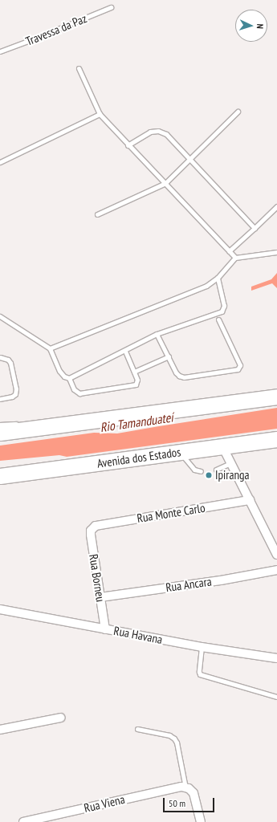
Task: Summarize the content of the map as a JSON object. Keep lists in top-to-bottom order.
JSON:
{
  "streets": {
    "highway": ["Avenida dos Estados"],
    "street": [
      "Rua Monte Carlo",
      "Rua Borneu",
      "Rua Ancara",
      "Rua Havana",
      "Rua Viena"
    ],
    "lane": ["Travessa da Paz"]
  },
  "crossings": [
    ["Rua Monte Carlo", "Rua Borneu"],
    ["Rua Borneu", "Rua Ancara"],
    ["Rua Borneu", "Rua Havana"]
  ],
  "water": ["Rio Tamanduateí"],
  "places": ["Ipiranga"],
  "scale_bar": "50 m",
  "north": "right"
}
